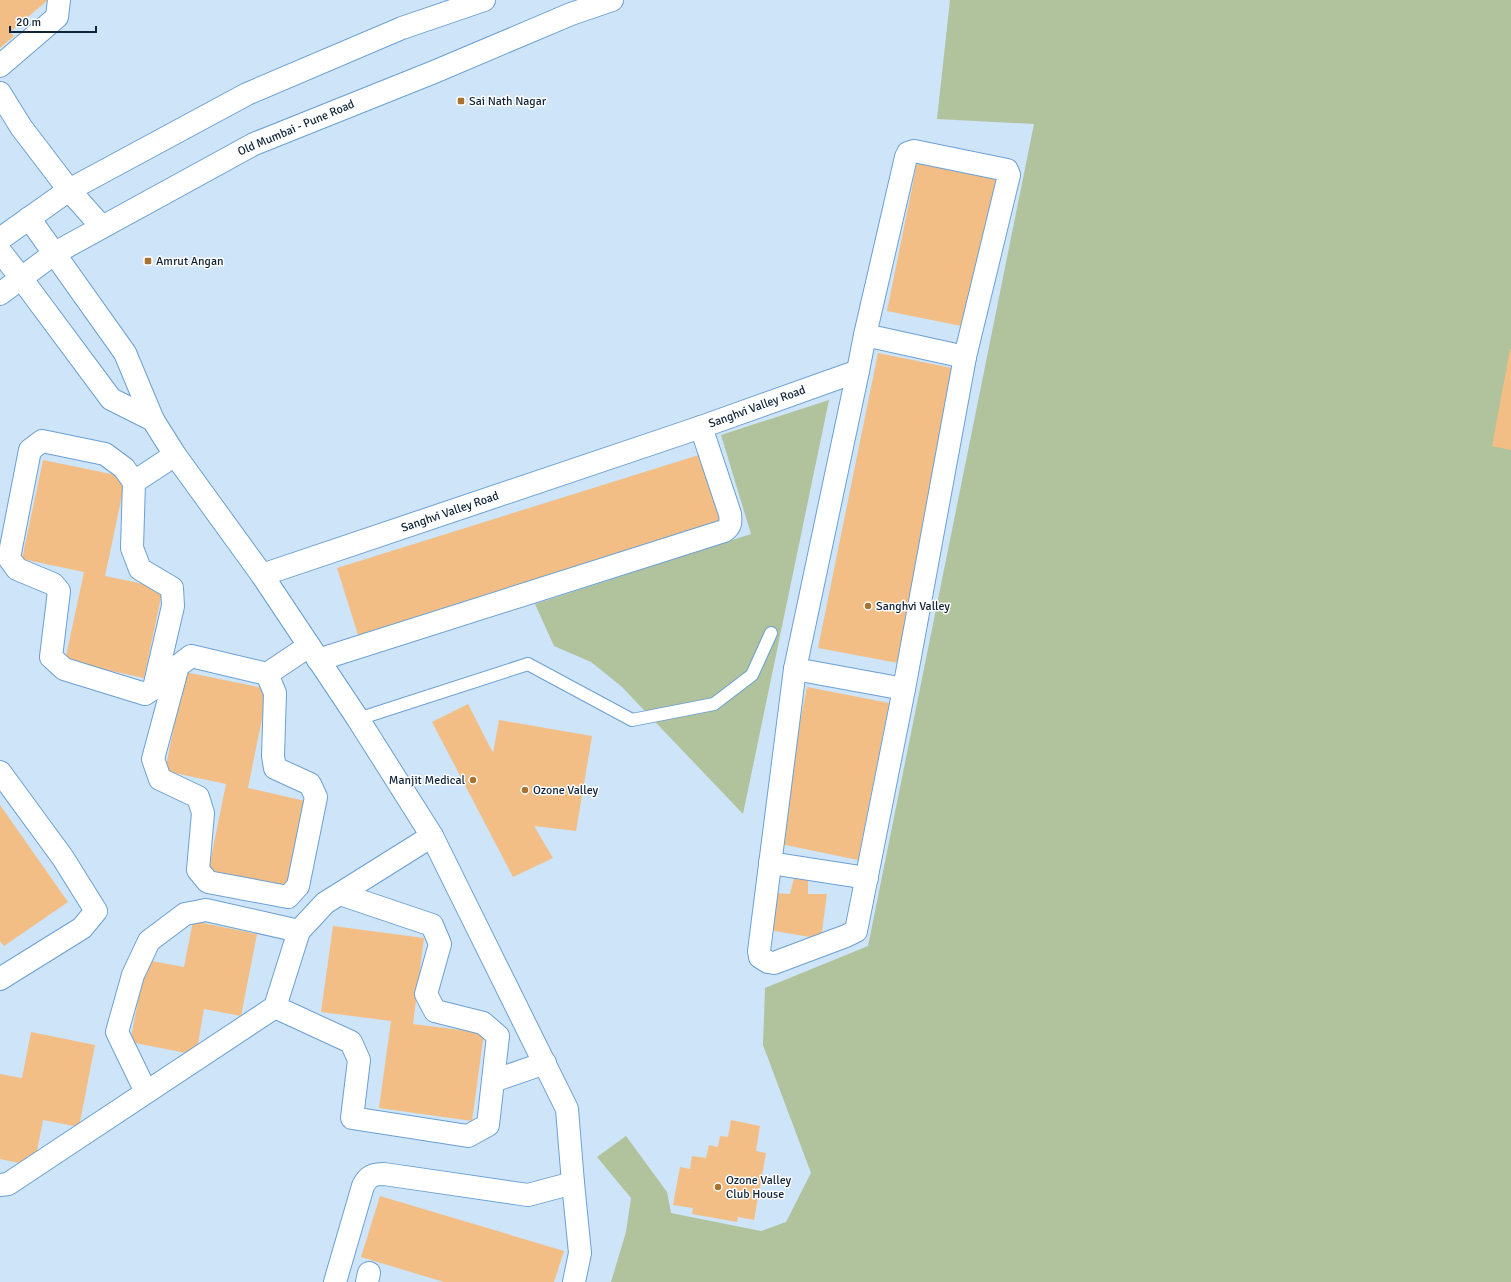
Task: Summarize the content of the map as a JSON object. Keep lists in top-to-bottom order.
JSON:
{
  "streets": {
    "street": ["Old Mumbai - Pune Road", "Sanghvi Valley Road"]
  },
  "places": {
    "transit": ["Sai Nath Nagar", "Amrut Angan"],
    "other": [
      "Sanghvi Valley",
      "Manjit Medical",
      "Ozone Valley",
      "Ozone Valley Club House"
    ]
  },
  "scale_bar": "20 m"
}
